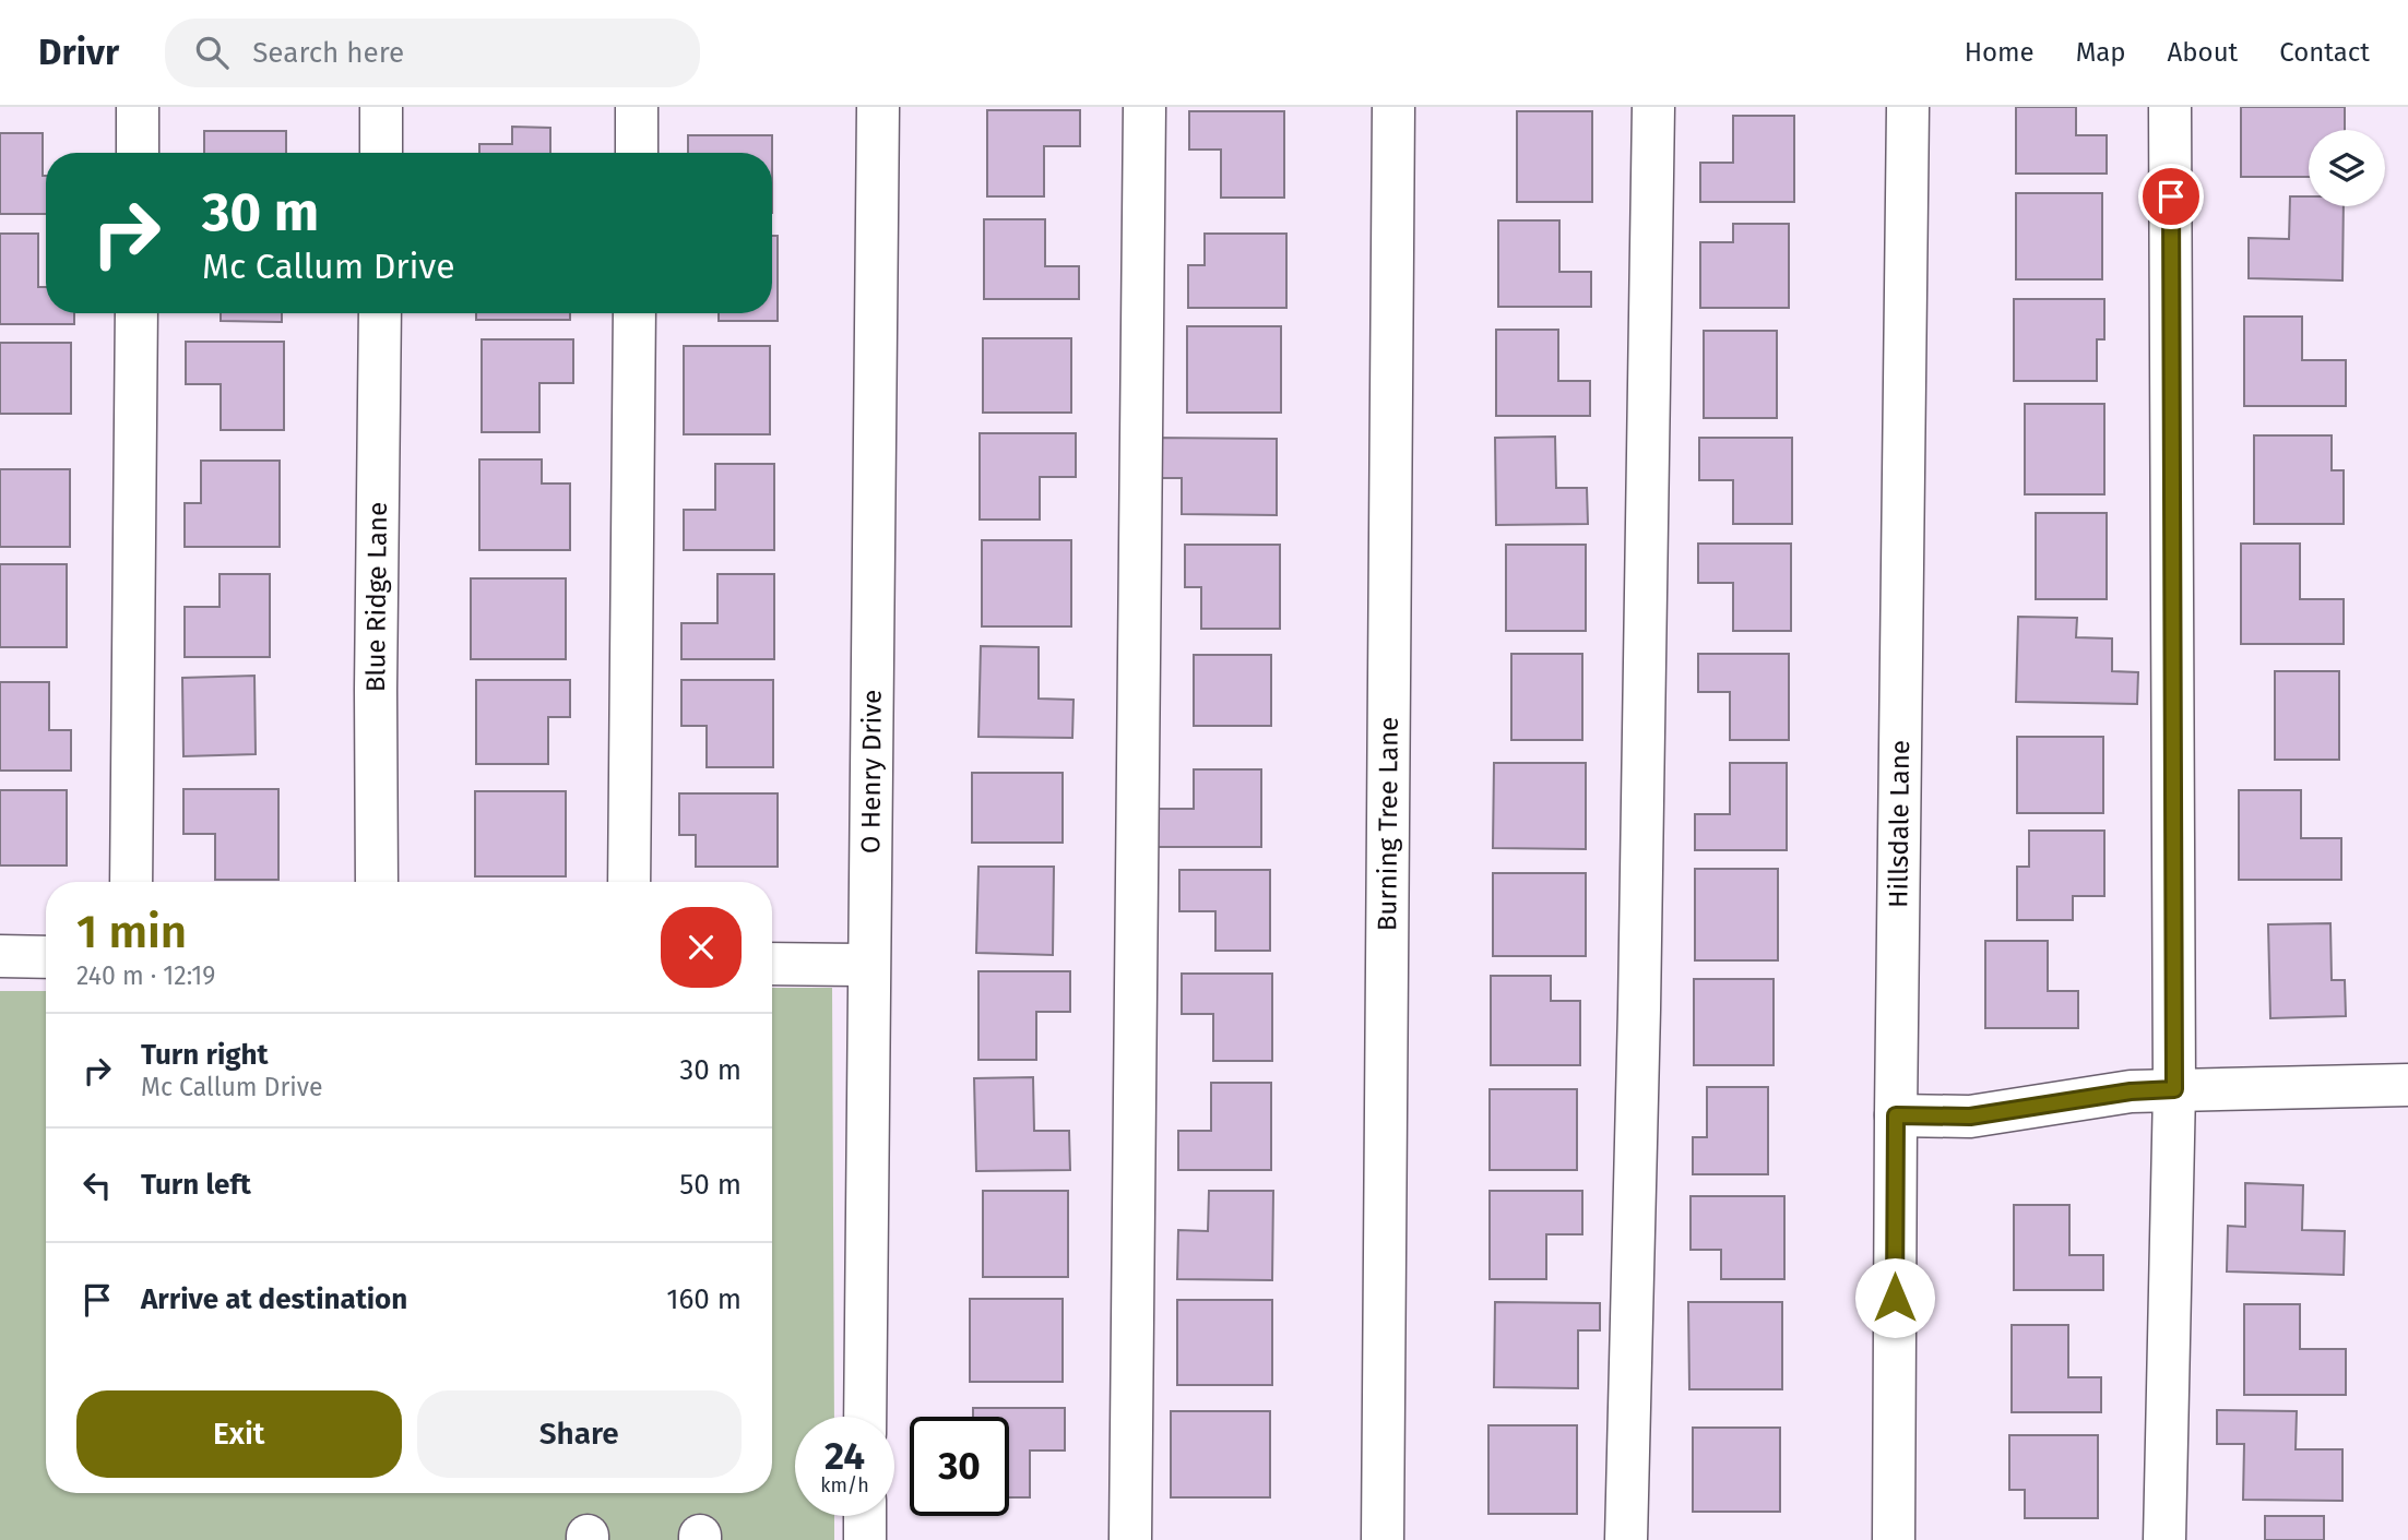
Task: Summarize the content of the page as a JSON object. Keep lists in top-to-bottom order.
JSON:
{
  "streets": {
    "street": [
      "Blue Ridge Lane",
      "O Henry Drive",
      "Burning Tree Lane",
      "Hillsdale Lane"
    ]
  },
  "page": {
    "header": "Drivr",
    "search": "Search here",
    "nav": [
      "Home",
      "Map",
      "About",
      "Contact"
    ],
    "turn": ["30 m", "Mc Callum Drive"],
    "heading": ["1 min", "240 m · 12:19"],
    "list": [
      {
        "name": "Turn right",
        "note": "Mc Callum Drive",
        "value": "30 m"
      },
      {
        "name": "Turn left",
        "value": "50 m"
      },
      {
        "name": "Arrive at destination",
        "value": "160 m"
      }
    ],
    "buttons": ["Exit", "Share"],
    "speed": "24 km/h",
    "limit": "30"
  }
}
